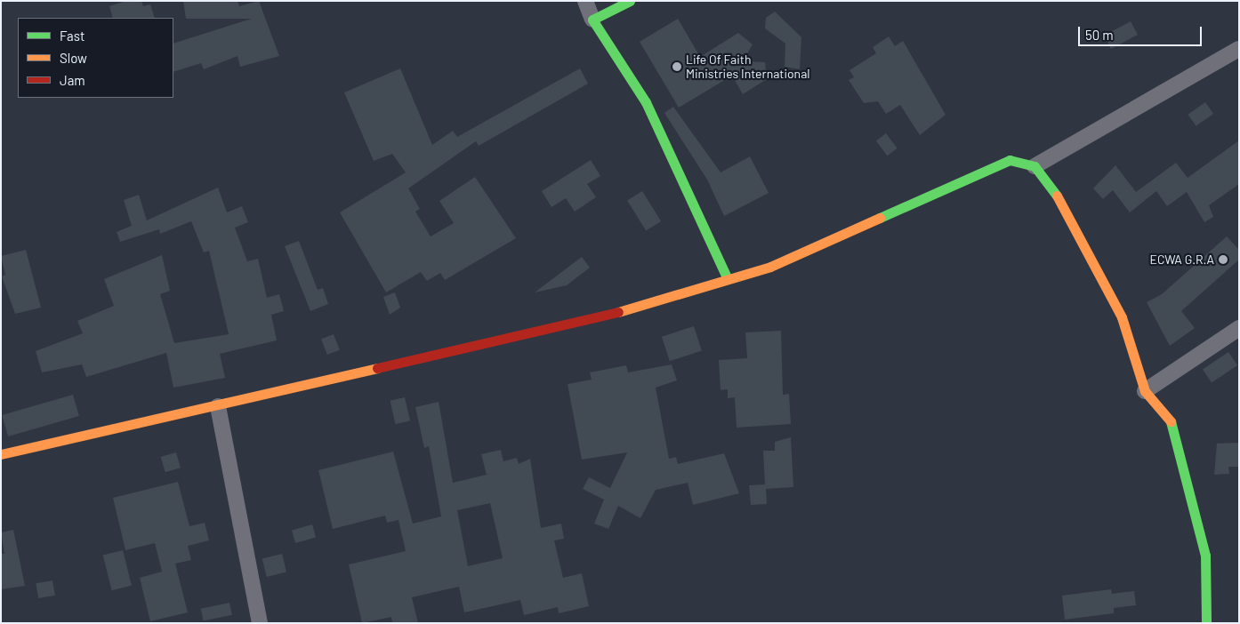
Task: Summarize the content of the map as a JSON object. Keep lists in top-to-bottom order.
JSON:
{
  "places": ["Life Of Faith Ministries International", "ECWA G.R.A"],
  "legend": ["Fast", "Slow", "Jam"],
  "scale_bar": "50 m"
}
